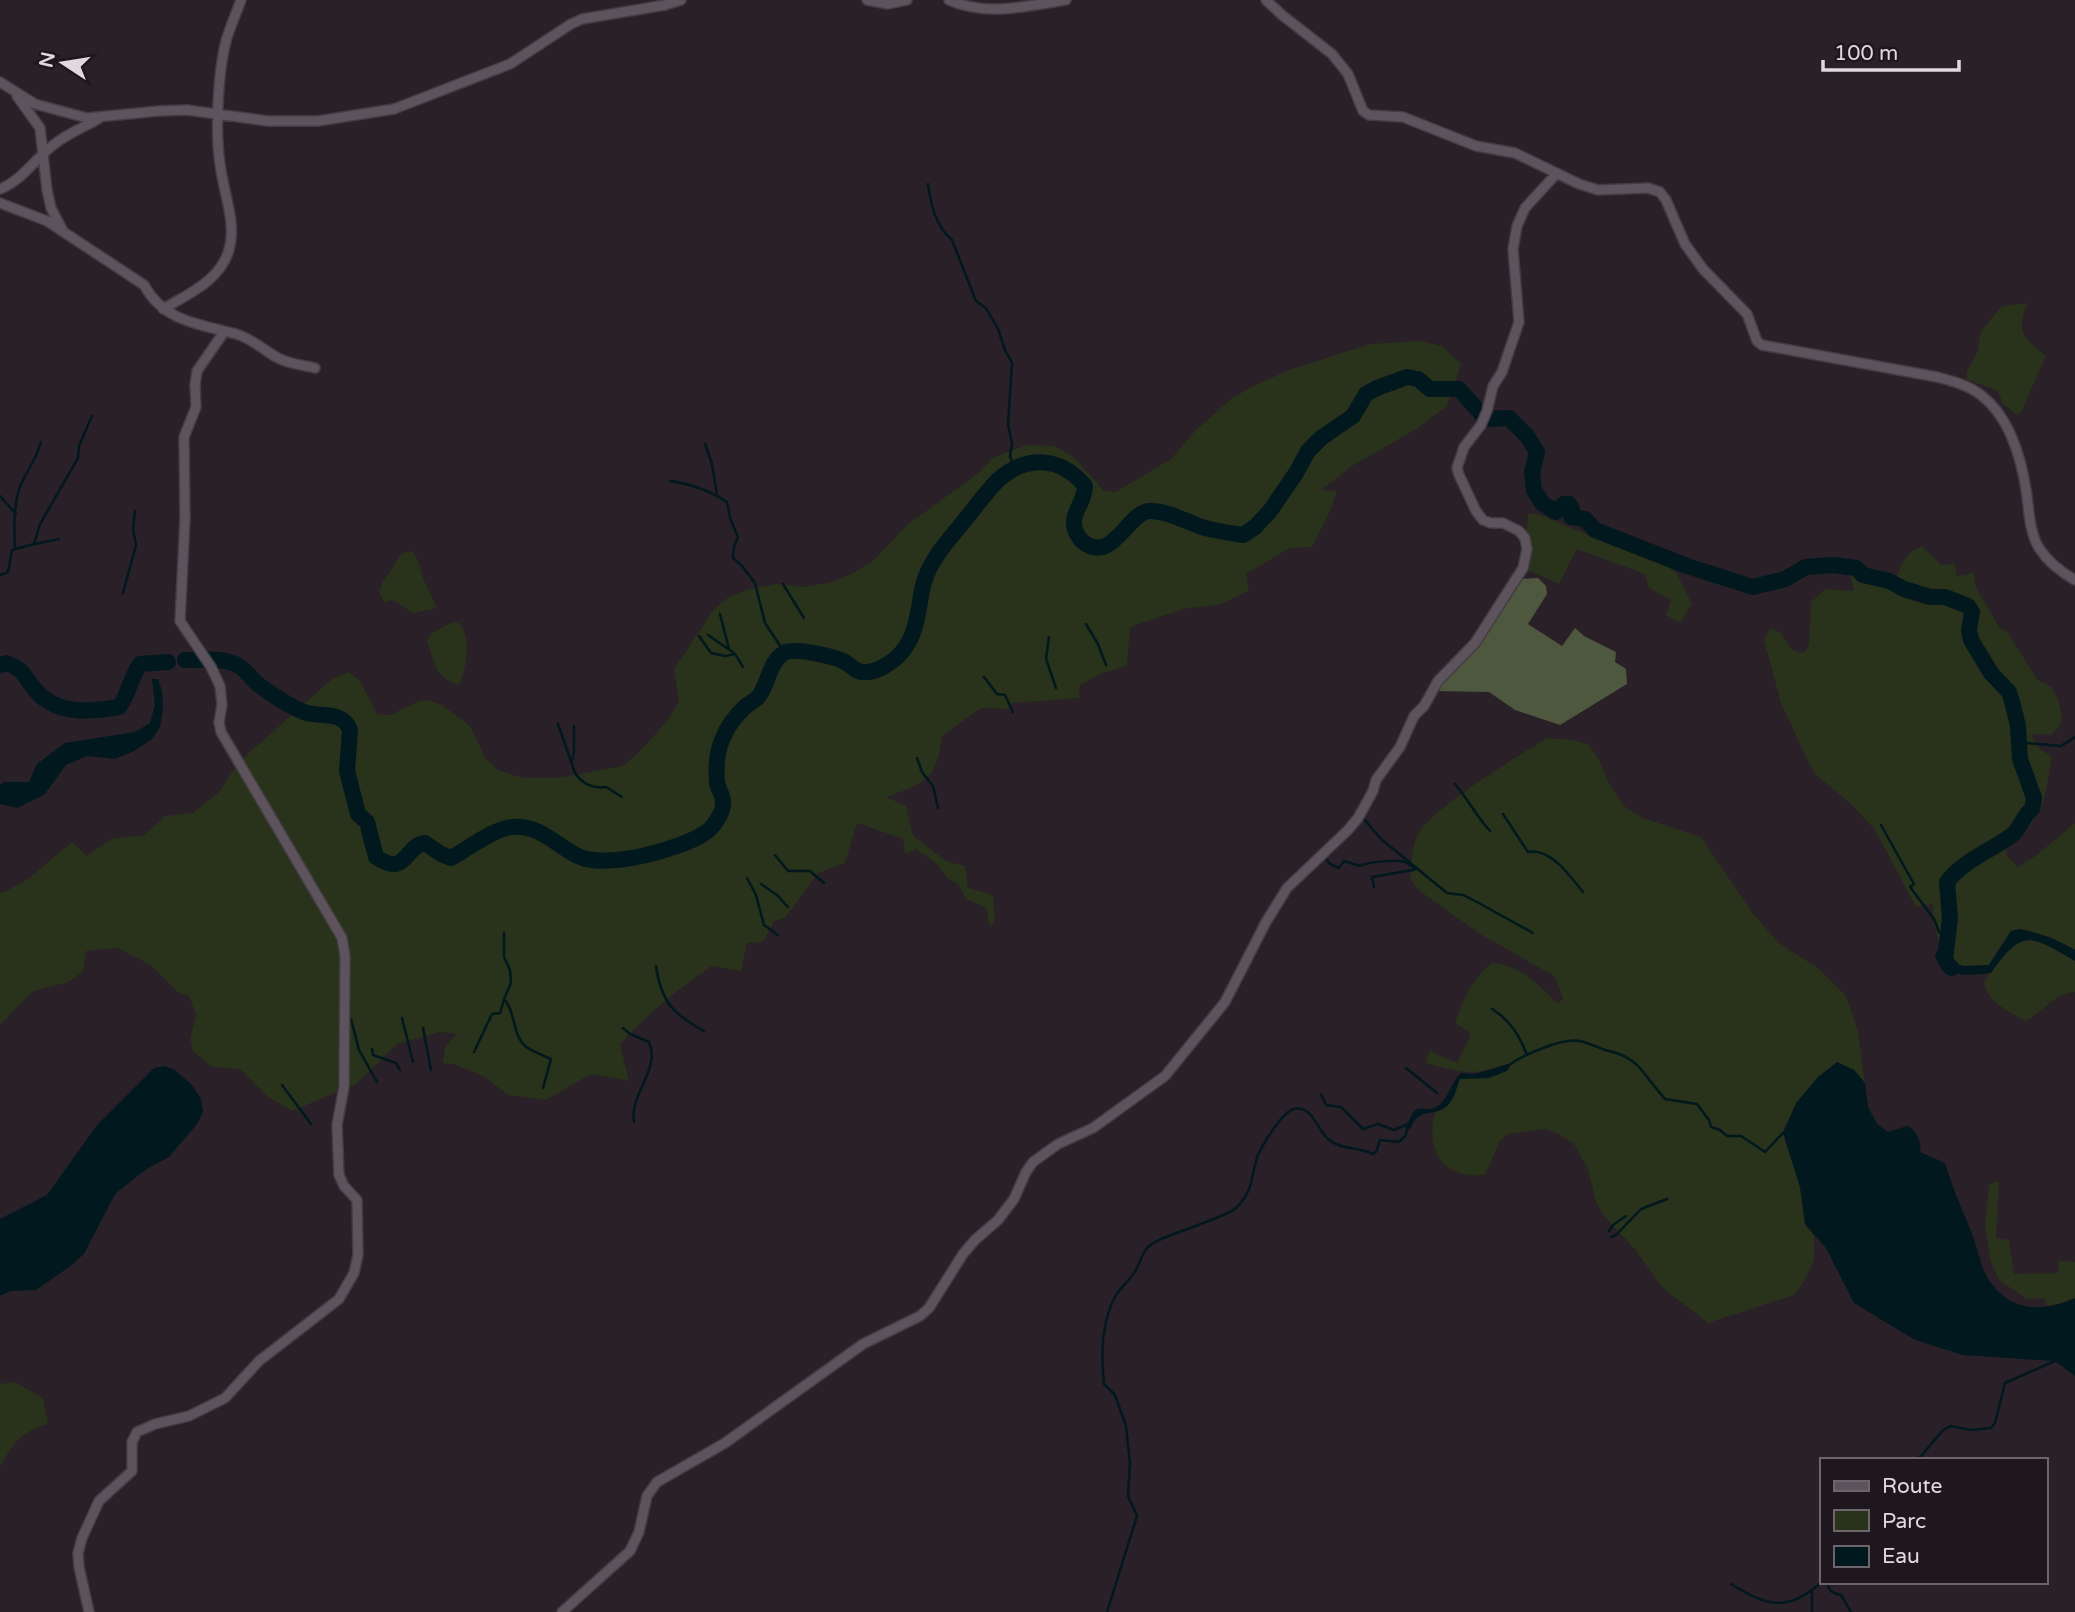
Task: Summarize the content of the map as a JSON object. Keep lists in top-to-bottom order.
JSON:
{
  "legend": ["Route", "Parc", "Eau"],
  "scale_bar": "100 m",
  "north": "left"
}
